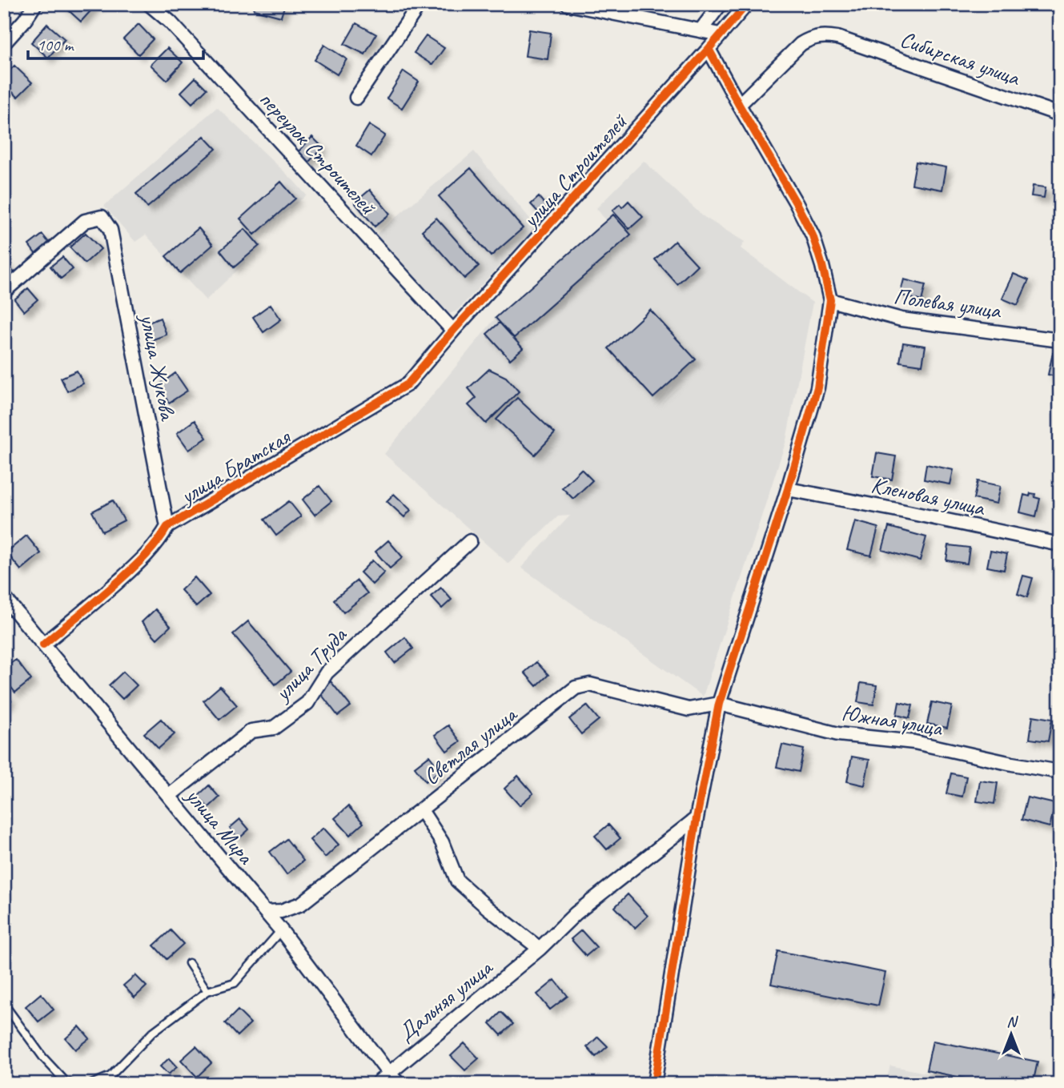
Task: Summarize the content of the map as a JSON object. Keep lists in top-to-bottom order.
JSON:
{
  "streets": {
    "street": [
      "Сибирская улица",
      "переулок Строителей",
      "улица Строителей",
      "Полевая улица",
      "улица Жукова",
      "улица Братская",
      "Кленовая улица",
      "улица Труда",
      "Южная улица",
      "Светлая улица",
      "улица Мира",
      "Дальняя улица"
    ]
  },
  "crossings": [
    ["переулок Строителей", "улица Строителей"],
    ["переулок Строителей", "улица Братская"],
    ["улица Строителей", "улица Братская"],
    ["улица Жукова", "улица Братская"],
    ["улица Братская", "улица Мира"],
    ["улица Труда", "улица Мира"],
    ["Южная улица", "Светлая улица"],
    ["Светлая улица", "улица Мира"],
    ["улица Мира", "Дальняя улица"]
  ],
  "scale_bar": "100 m",
  "north": "top"
}
